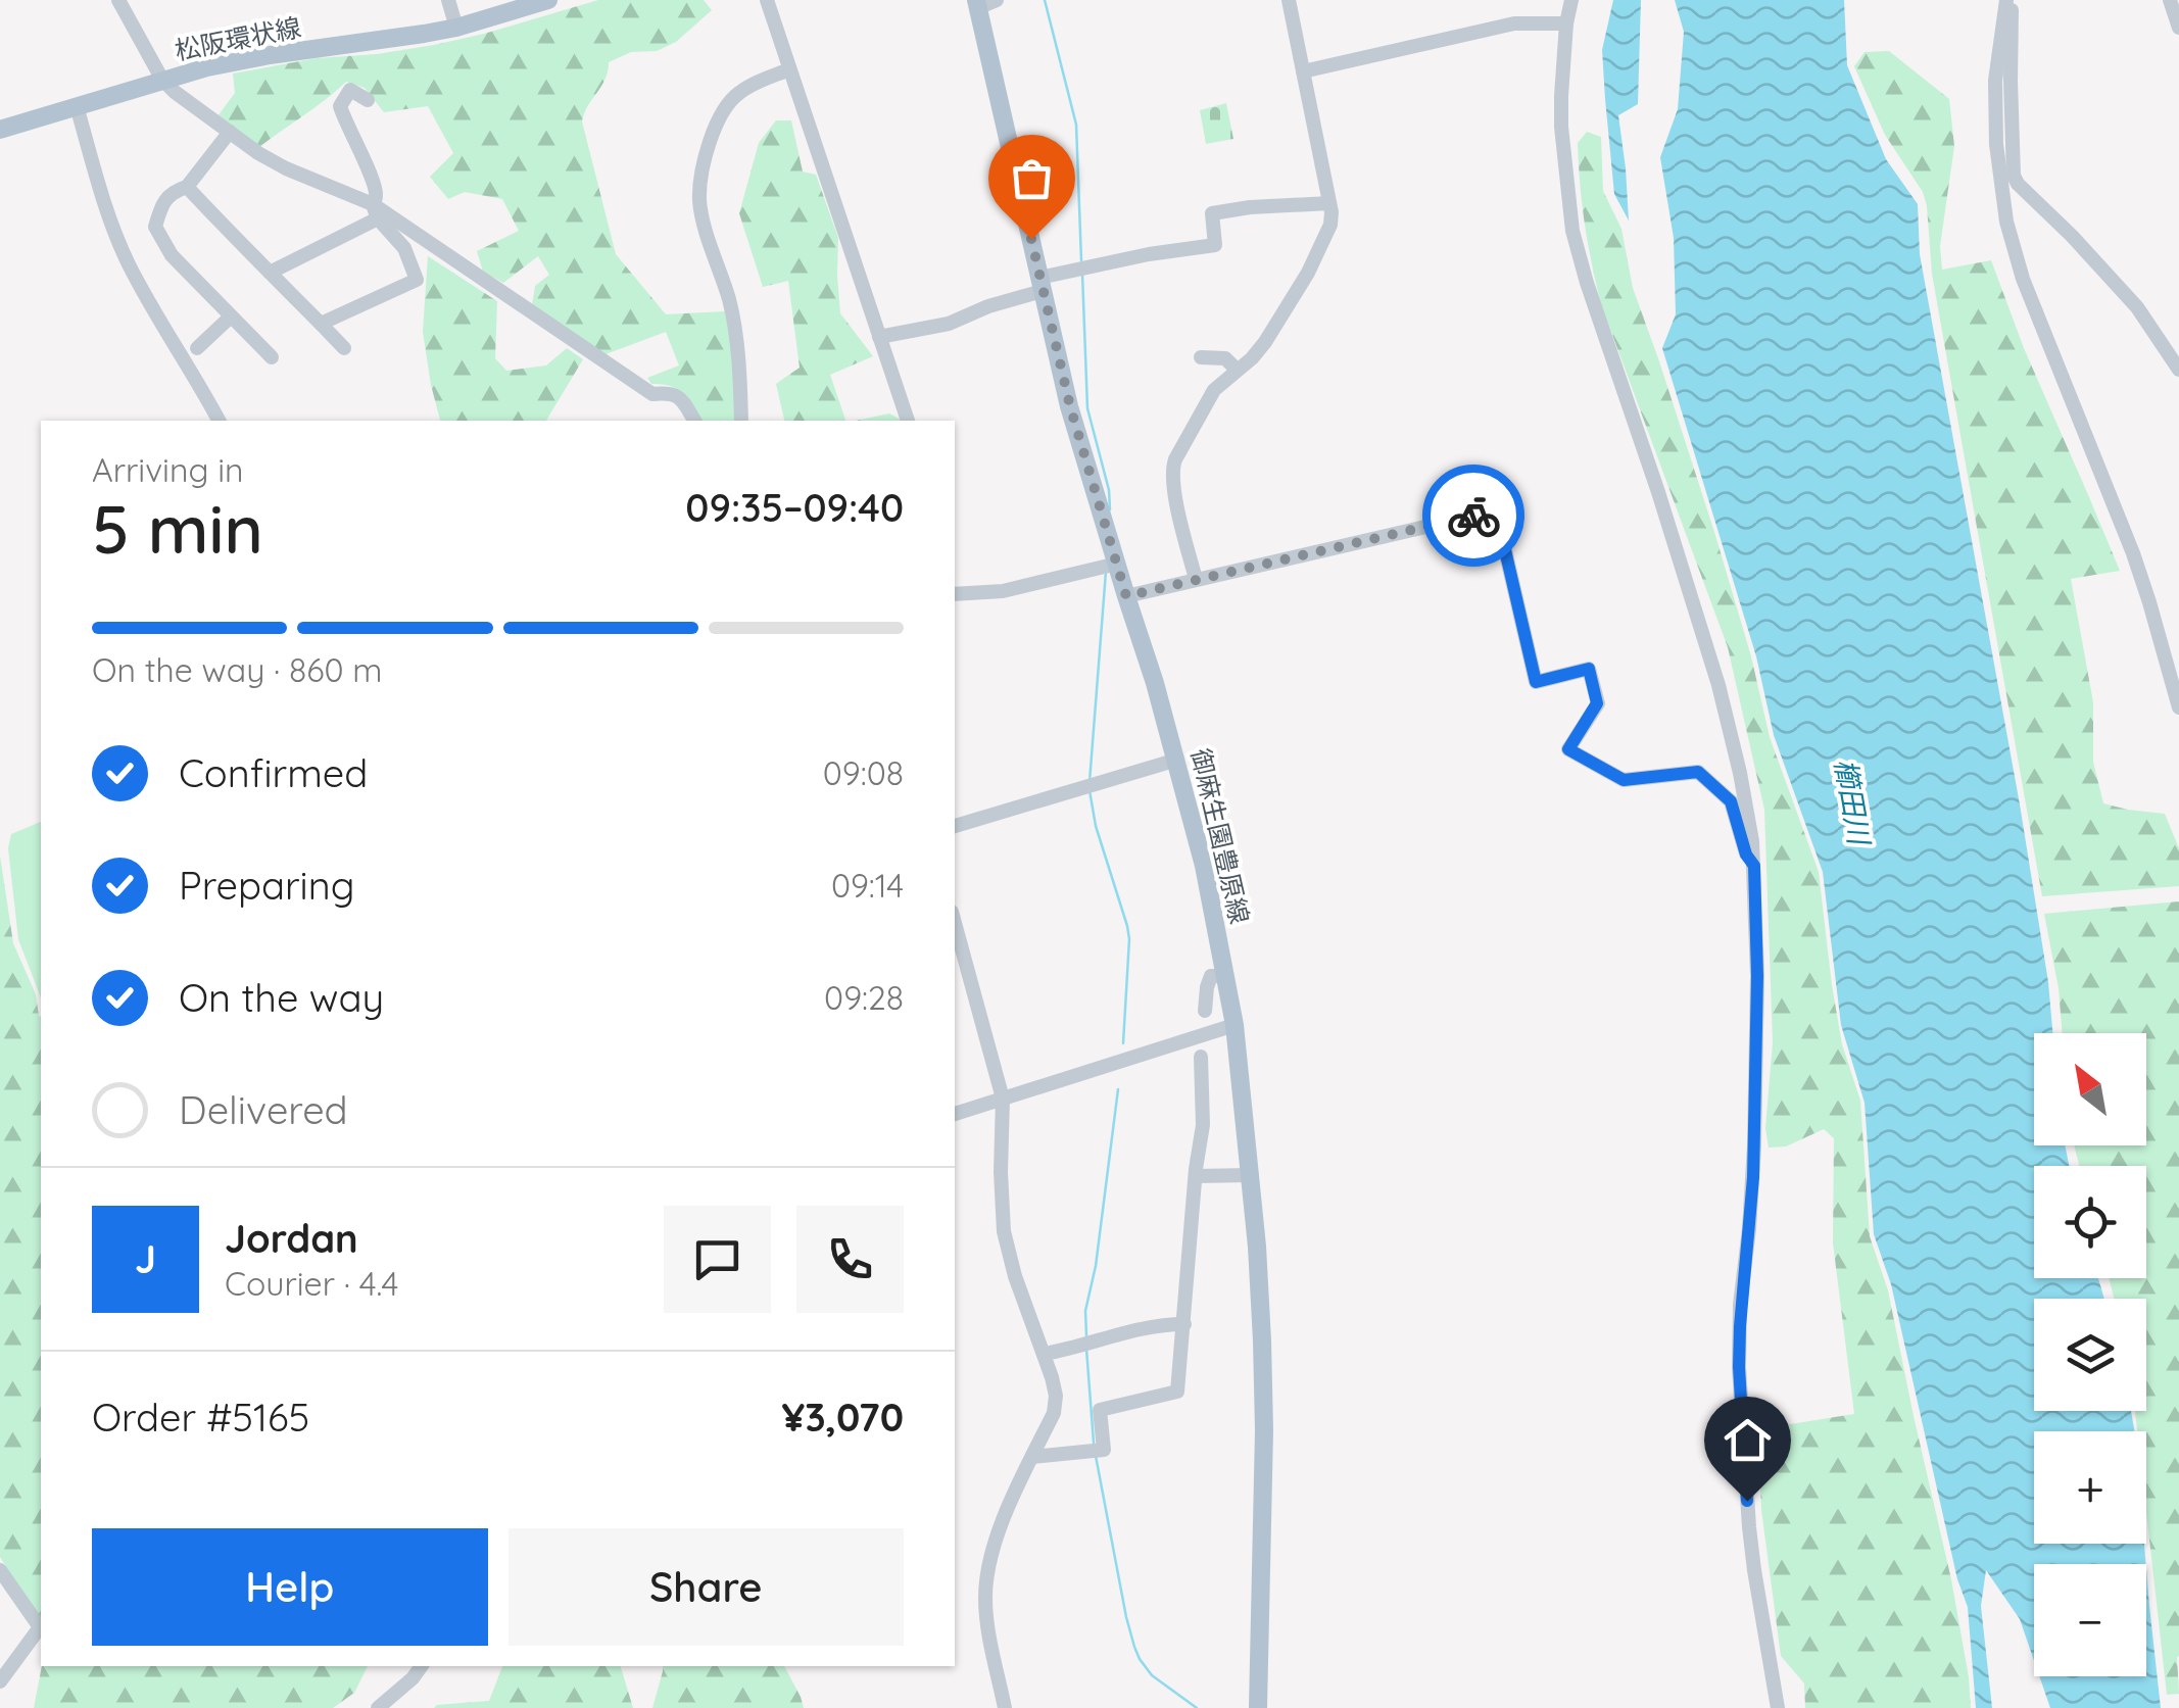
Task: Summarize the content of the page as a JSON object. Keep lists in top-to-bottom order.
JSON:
{
  "streets": {
    "main road": ["松阪環状線", "御麻生園豊原線"]
  },
  "water": ["櫛田川"],
  "north": "top left",
  "page": {
    "heading": ["5 min", "Arriving in", "09:35–09:40"],
    "panel": [
      "Jordan",
      "Courier · 4.4",
      "Order #5165",
      "¥3,070"
    ],
    "bar": "On the way · 860 m",
    "list": [
      ["Confirmed", "09:08"],
      ["Preparing", "09:14"],
      ["On the way", "09:28"],
      "Delivered"
    ],
    "map_buttons": ["+", "−"],
    "round": "J",
    "buttons": ["Help", "Share"]
  }
}
